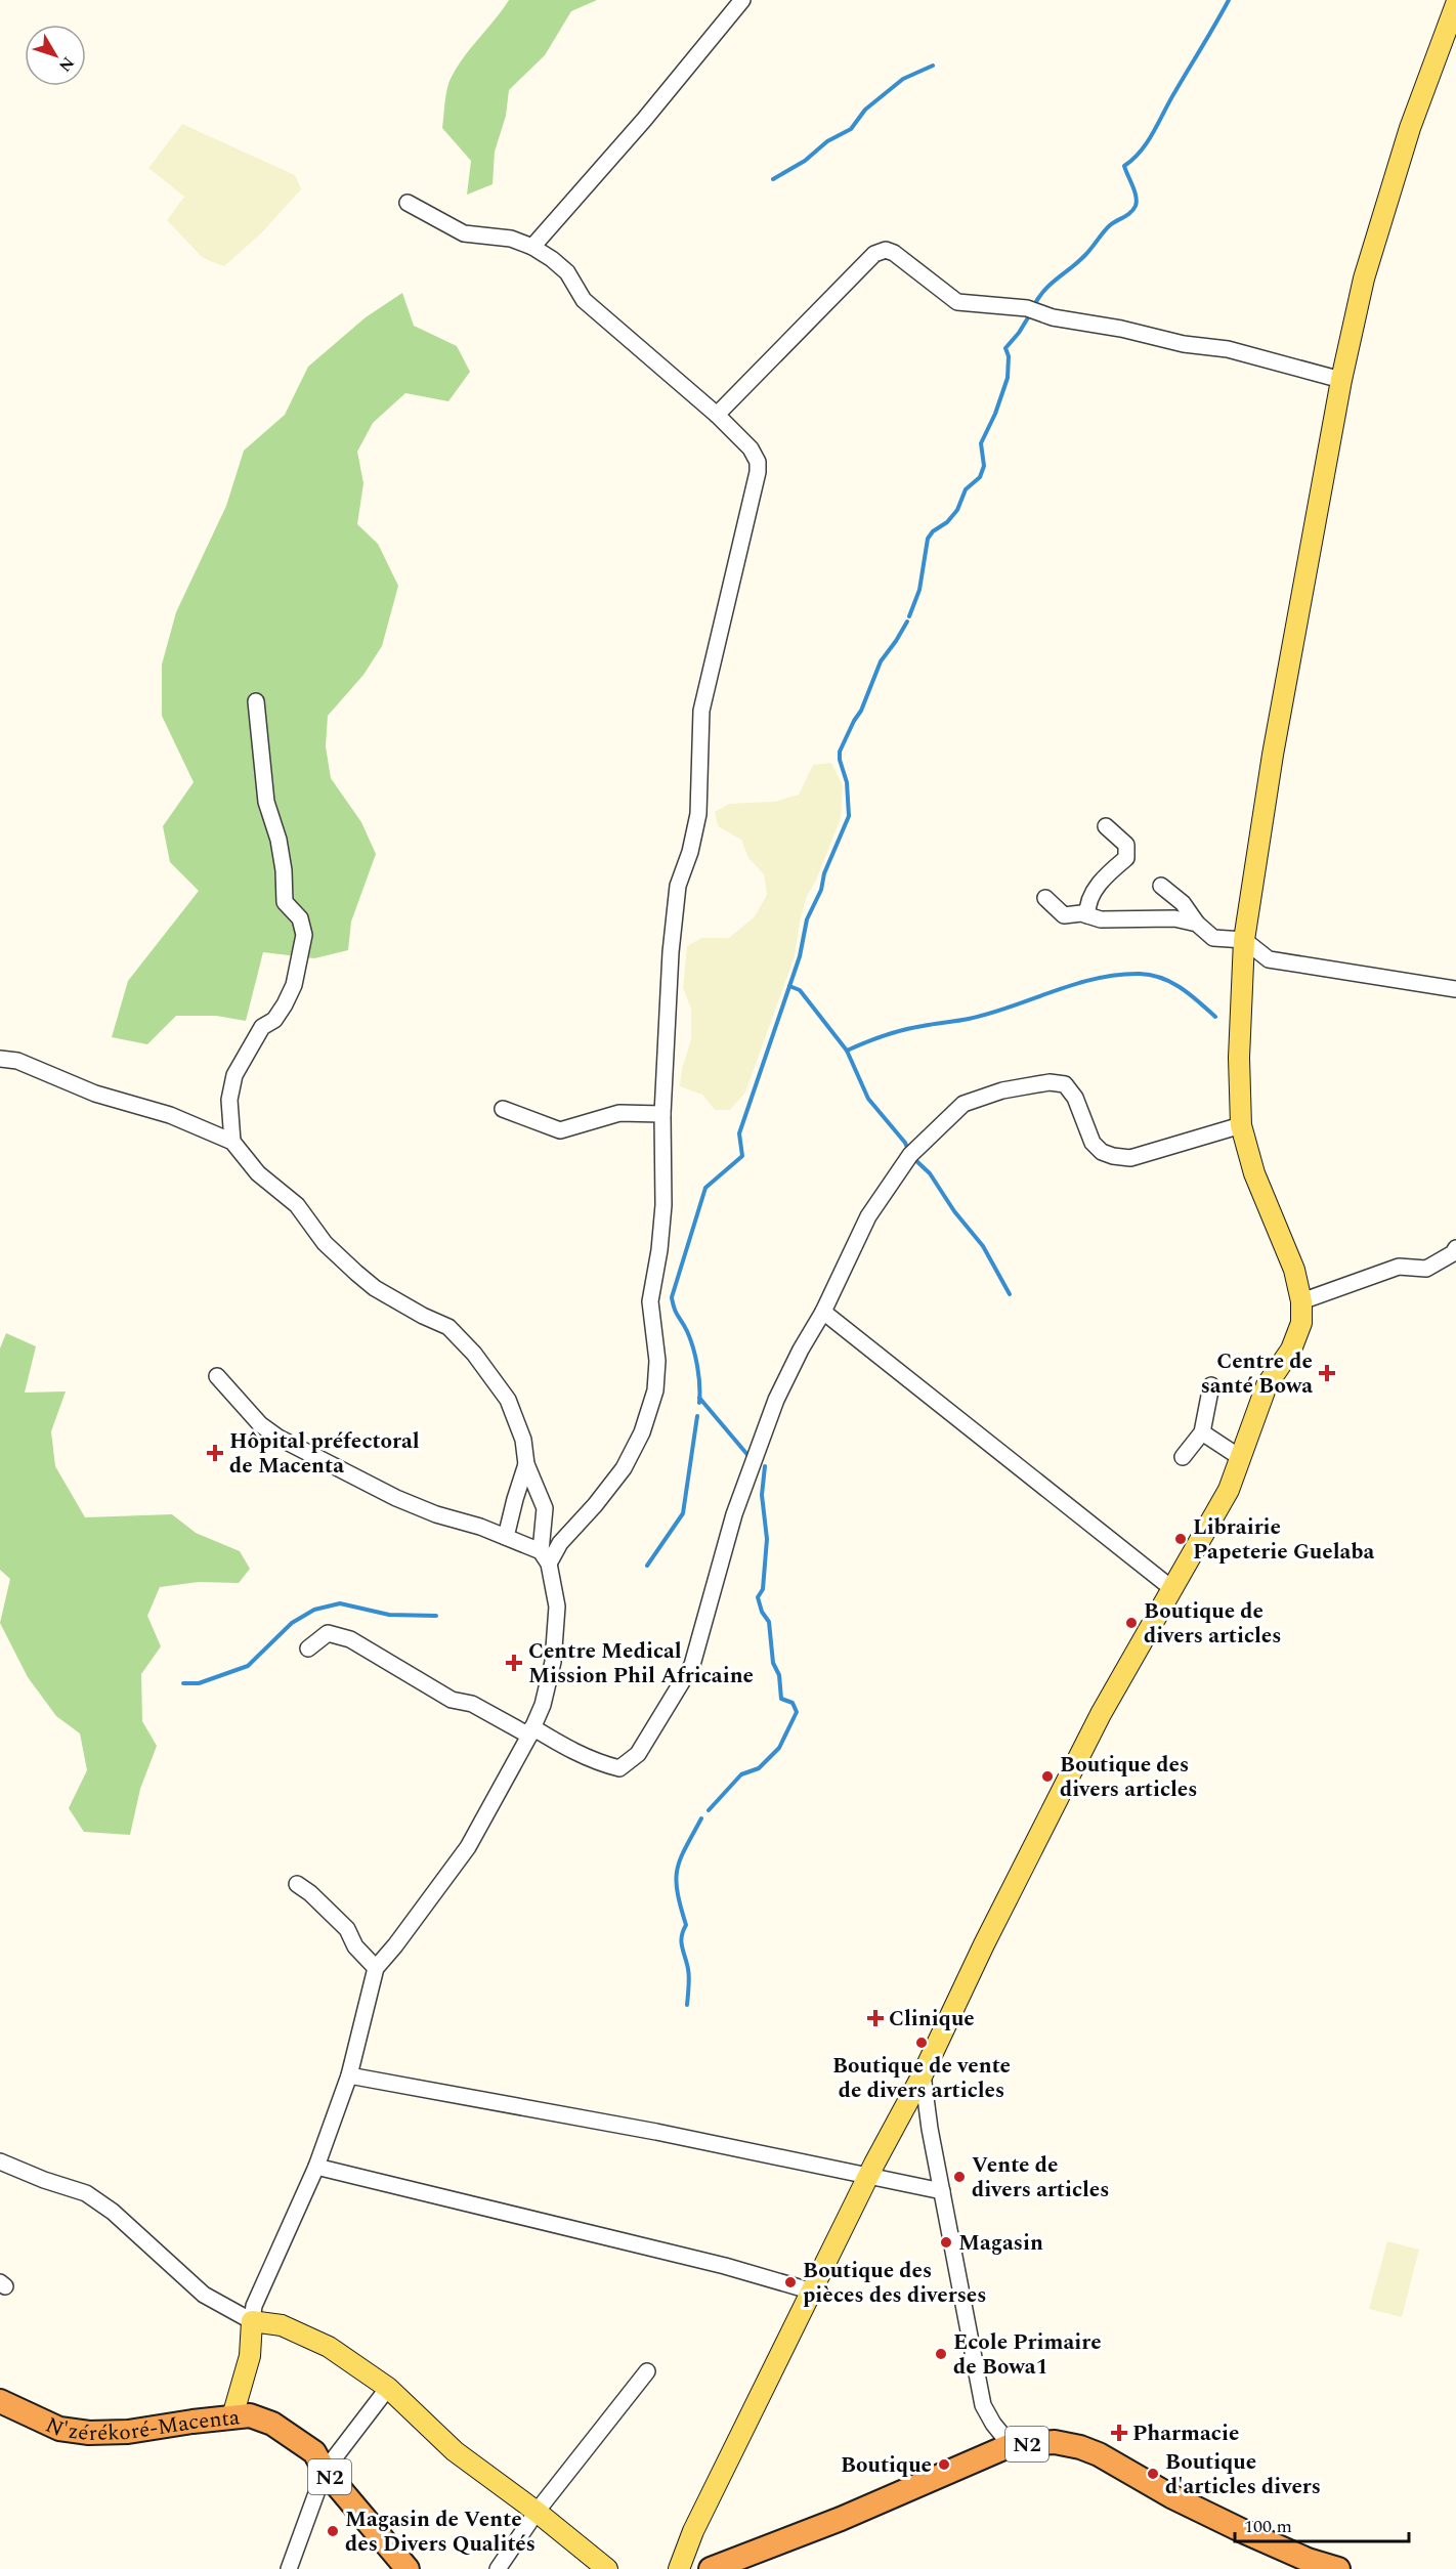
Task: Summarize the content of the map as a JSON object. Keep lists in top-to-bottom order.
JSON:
{
  "streets": {
    "highway": ["N'zérékoré-Macenta", "N2"]
  },
  "places": {
    "health": [
      "Centre de santé Bowa",
      "Hôpital préfectoral de Macenta",
      "Centre Medical Mission Phil Africaine",
      "Clinique",
      "Pharmacie"
    ],
    "other": [
      "Librairie Papeterie Guelaba",
      "Boutique de divers articles",
      "Boutique des divers articles",
      "Boutique de vente de divers articles",
      "Vente de divers articles",
      "Magasin",
      "Boutique des pièces des diverses",
      "Ecole Primaire de Bowa1",
      "Boutique",
      "Boutique d'articles divers",
      "Magasin de Vente des Divers Qualités"
    ]
  },
  "scale_bar": "100 m",
  "north": "bottom right"
}
